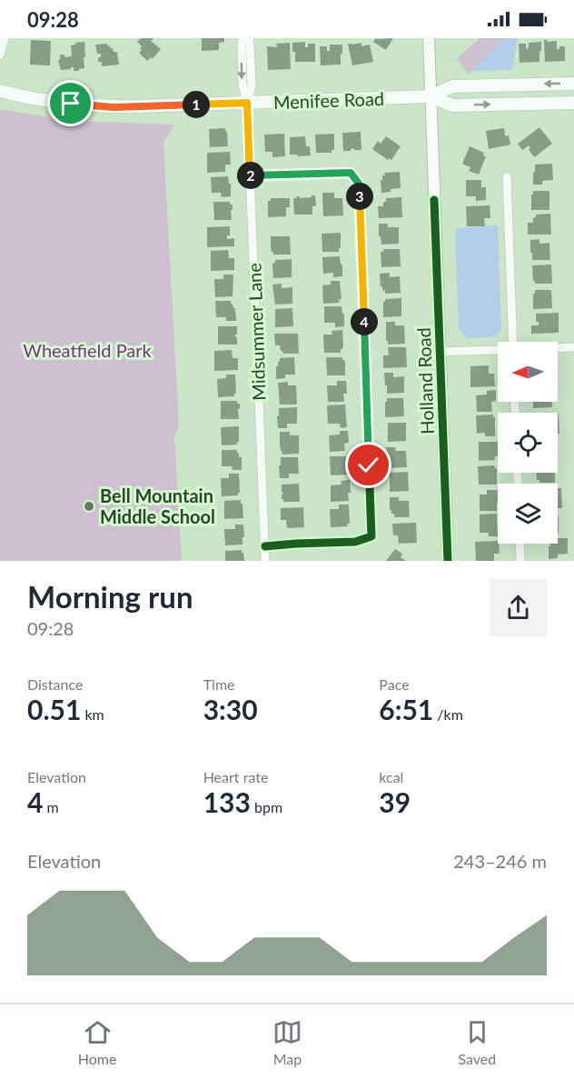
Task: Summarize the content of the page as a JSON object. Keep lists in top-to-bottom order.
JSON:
{
  "streets": {
    "main road": ["Menifee Road", "Holland Road"],
    "street": ["Midsummer Lane"]
  },
  "crossings": [
    ["Menifee Road", "Midsummer Lane"],
    ["Menifee Road", "Holland Road"]
  ],
  "parks": ["Wheatfield Park"],
  "places": ["Bell Mountain Middle School"],
  "north": "left",
  "page": {
    "status": "09:28",
    "pins": [
      "1",
      "2",
      "3",
      "4"
    ],
    "heading": ["Morning run", "09:28"],
    "stats": [
      ["Distance", "0.51 km"],
      ["Time", "3:30"],
      ["Pace", "6:51 /km"],
      ["Elevation", "4 m"],
      ["Heart rate", "133 bpm"],
      ["kcal", "39"]
    ],
    "chart": ["Elevation", "243–246 m"],
    "tabs": ["Home", "Map", "Saved"]
  }
}
